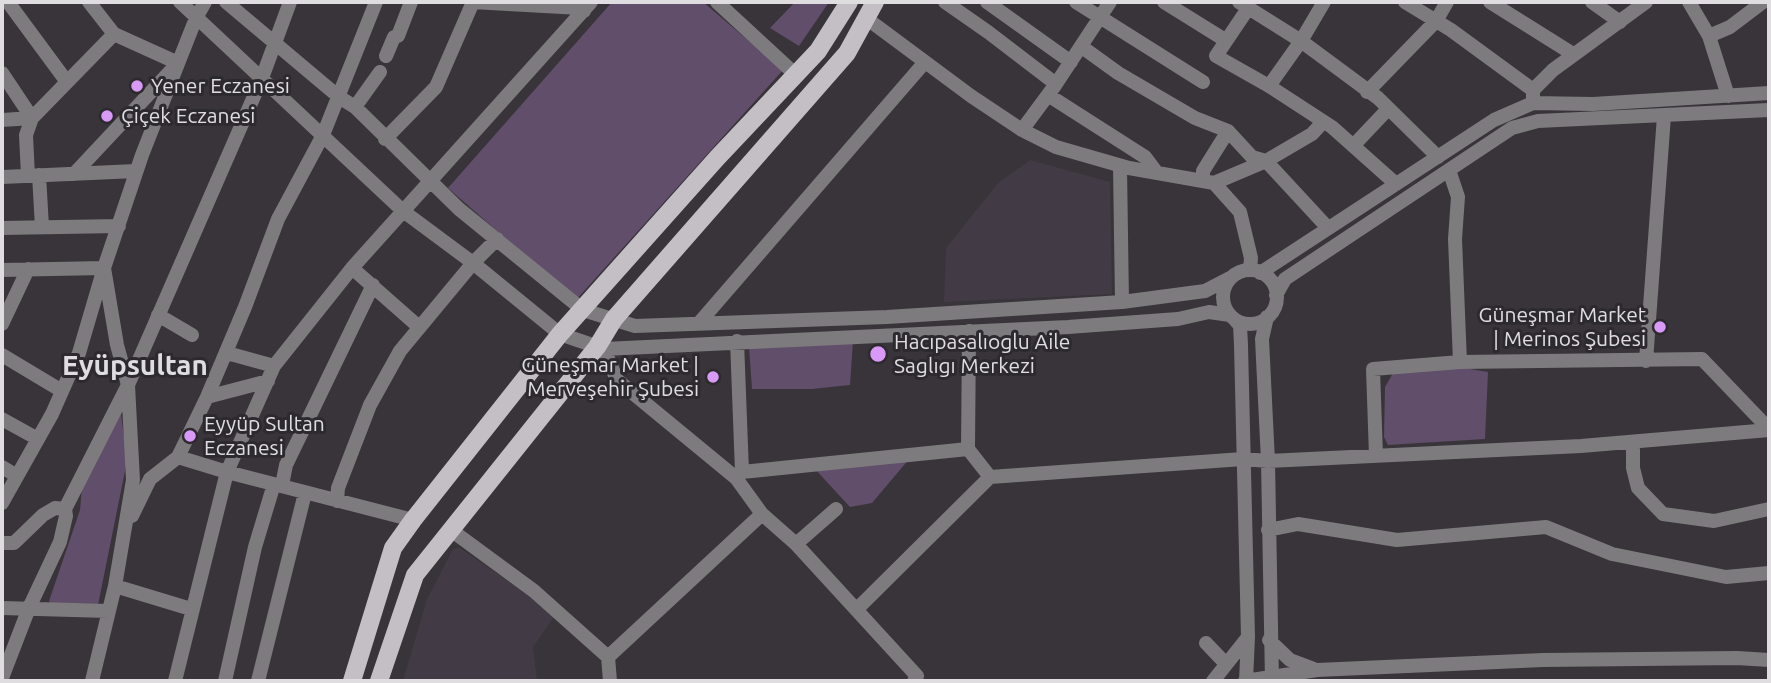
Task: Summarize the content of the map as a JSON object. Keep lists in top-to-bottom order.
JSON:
{
  "districts": ["Eyüpsultan"],
  "places": [
    "Yener Eczanesi",
    "Çiçek Eczanesi",
    "Güneşmar Market | Merinos Şubesi",
    "Hacıpasalıoglu Aile Saglıgı Merkezi",
    "Güneşmar Market | Merveşehir Şubesi",
    "Eyyüp Sultan Eczanesi"
  ]
}
